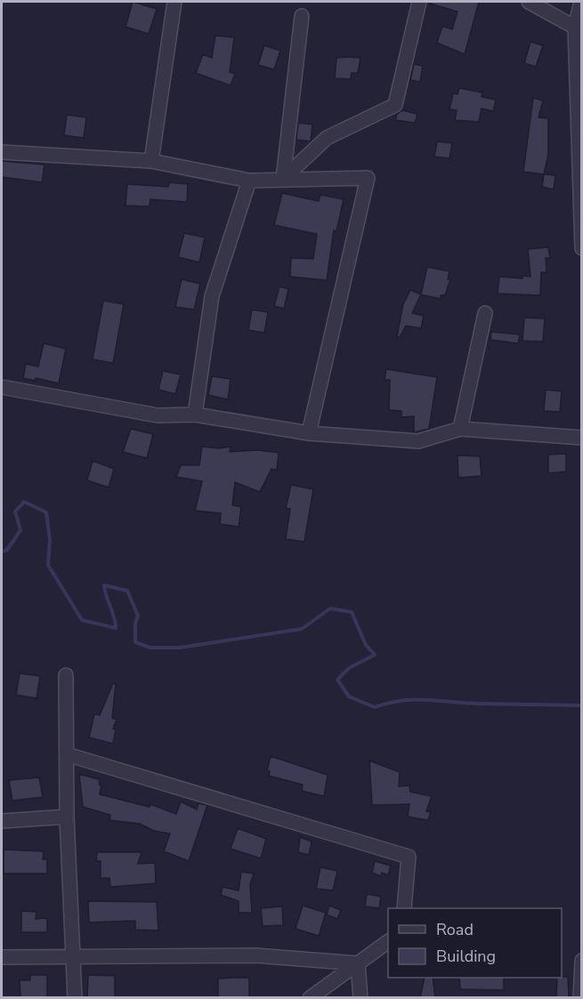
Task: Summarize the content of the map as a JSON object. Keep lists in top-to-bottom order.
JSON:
{
  "legend": ["Road", "Building"]
}
